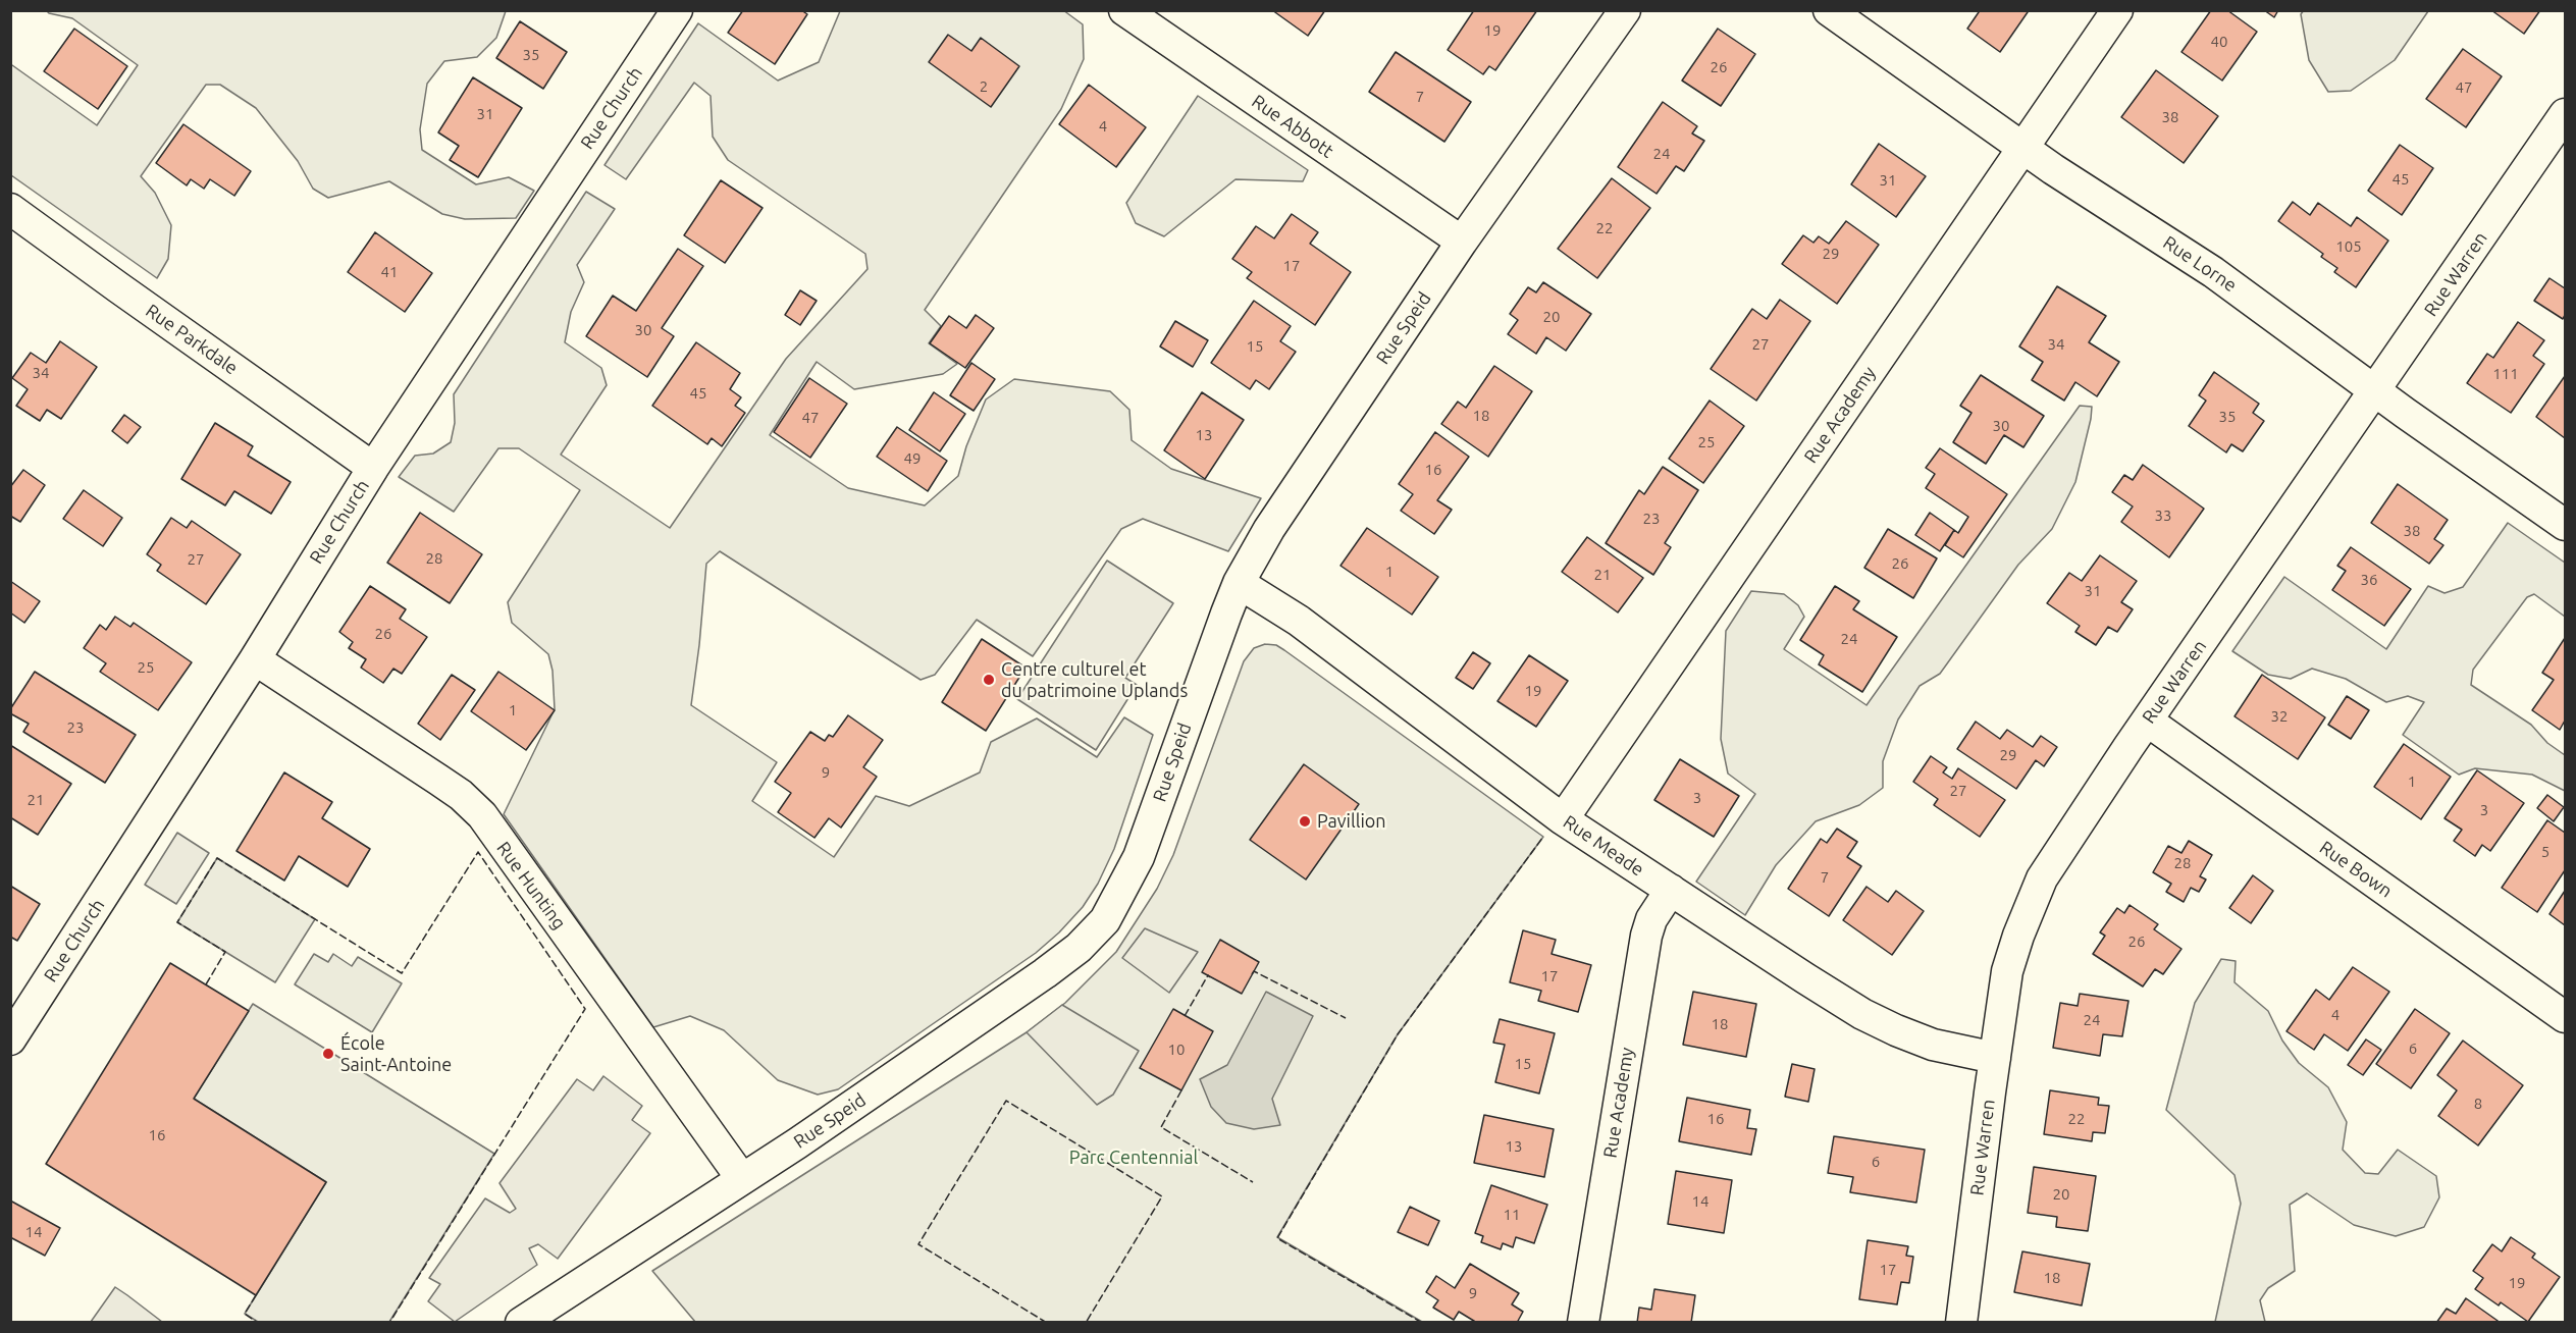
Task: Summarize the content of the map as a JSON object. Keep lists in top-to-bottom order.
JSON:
{
  "streets": {
    "street": [
      "Rue Church",
      "Rue Abbott",
      "Rue Lorne",
      "Rue Warren",
      "Rue Speid",
      "Rue Parkdale",
      "Rue Academy",
      "Rue Meade",
      "Rue Bown",
      "Rue Hunting"
    ]
  },
  "crossings": [
    ["Rue Church", "Rue Parkdale"],
    ["Rue Church", "Rue Hunting"],
    ["Rue Abbott", "Rue Speid"],
    ["Rue Lorne", "Rue Warren"],
    ["Rue Lorne", "Rue Academy"],
    ["Rue Warren", "Rue Meade"],
    ["Rue Warren", "Rue Bown"],
    ["Rue Speid", "Rue Meade"],
    ["Rue Speid", "Rue Hunting"],
    ["Rue Academy", "Rue Meade"]
  ],
  "parks": ["Parc Centennial"],
  "places": ["Centre culturel et du patrimoine Uplands", "Pavillion", "École Saint-Antoine"],
  "house_numbers": [
    "19",
    "40",
    "35",
    "26",
    "2",
    "47",
    "7",
    "31",
    "38",
    "4",
    "24",
    "45",
    "31",
    "22",
    "105",
    "29",
    "17",
    "41",
    "20",
    "30",
    "27",
    "34",
    "15",
    "34",
    "111",
    "45",
    "18",
    "35",
    "47",
    "30",
    "13",
    "25",
    "49",
    "16",
    "33",
    "23",
    "38",
    "28",
    "27",
    "26",
    "1",
    "21",
    "36",
    "31",
    "26",
    "24",
    "25",
    "19",
    "1",
    "32",
    "23",
    "29",
    "9",
    "1",
    "27",
    "3",
    "21",
    "3",
    "5",
    "28",
    "7",
    "26",
    "17",
    "4",
    "24",
    "18",
    "6",
    "10",
    "15",
    "8",
    "16",
    "22",
    "16",
    "13",
    "6",
    "20",
    "14",
    "11",
    "14",
    "17",
    "18",
    "19",
    "9"
  ]
}
